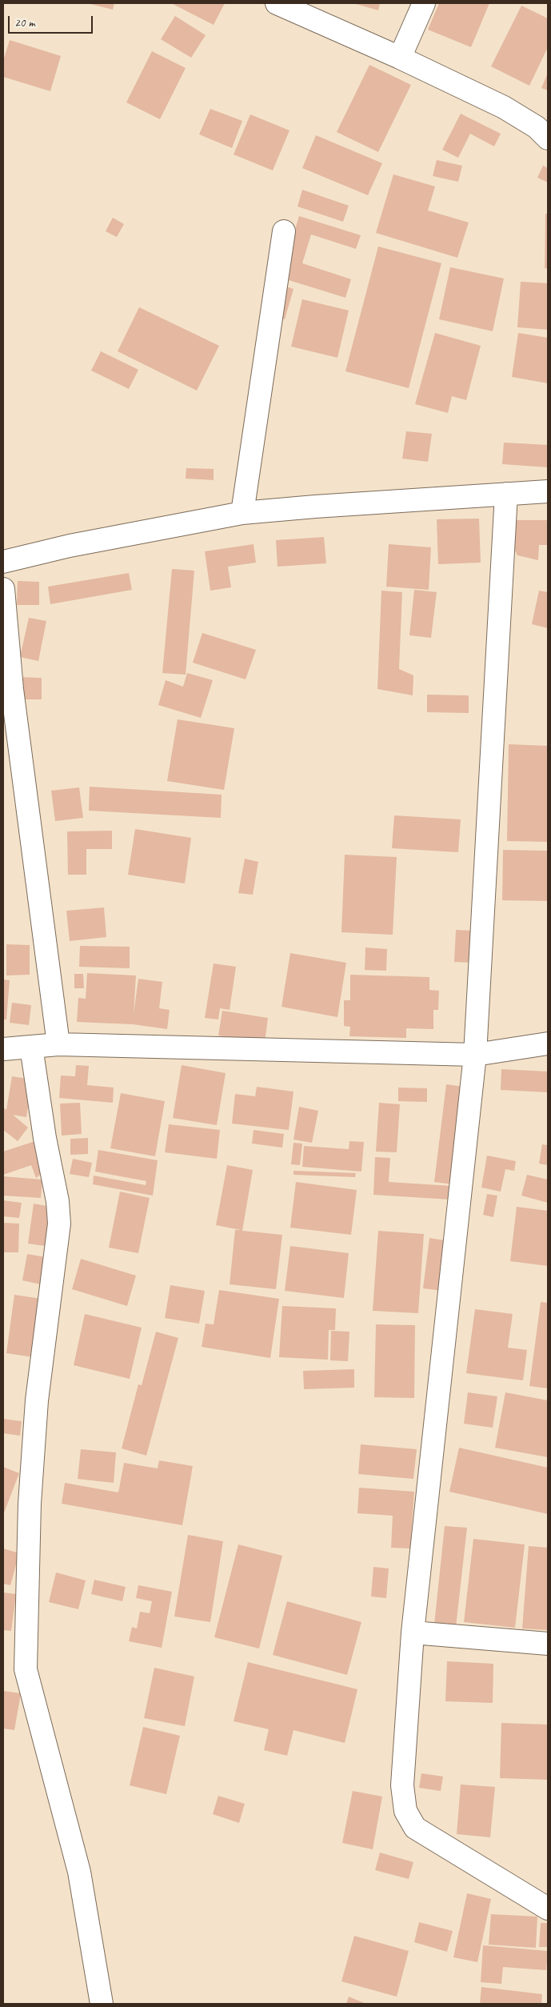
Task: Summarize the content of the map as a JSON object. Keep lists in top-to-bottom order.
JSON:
{
  "scale_bar": "20 m"
}
